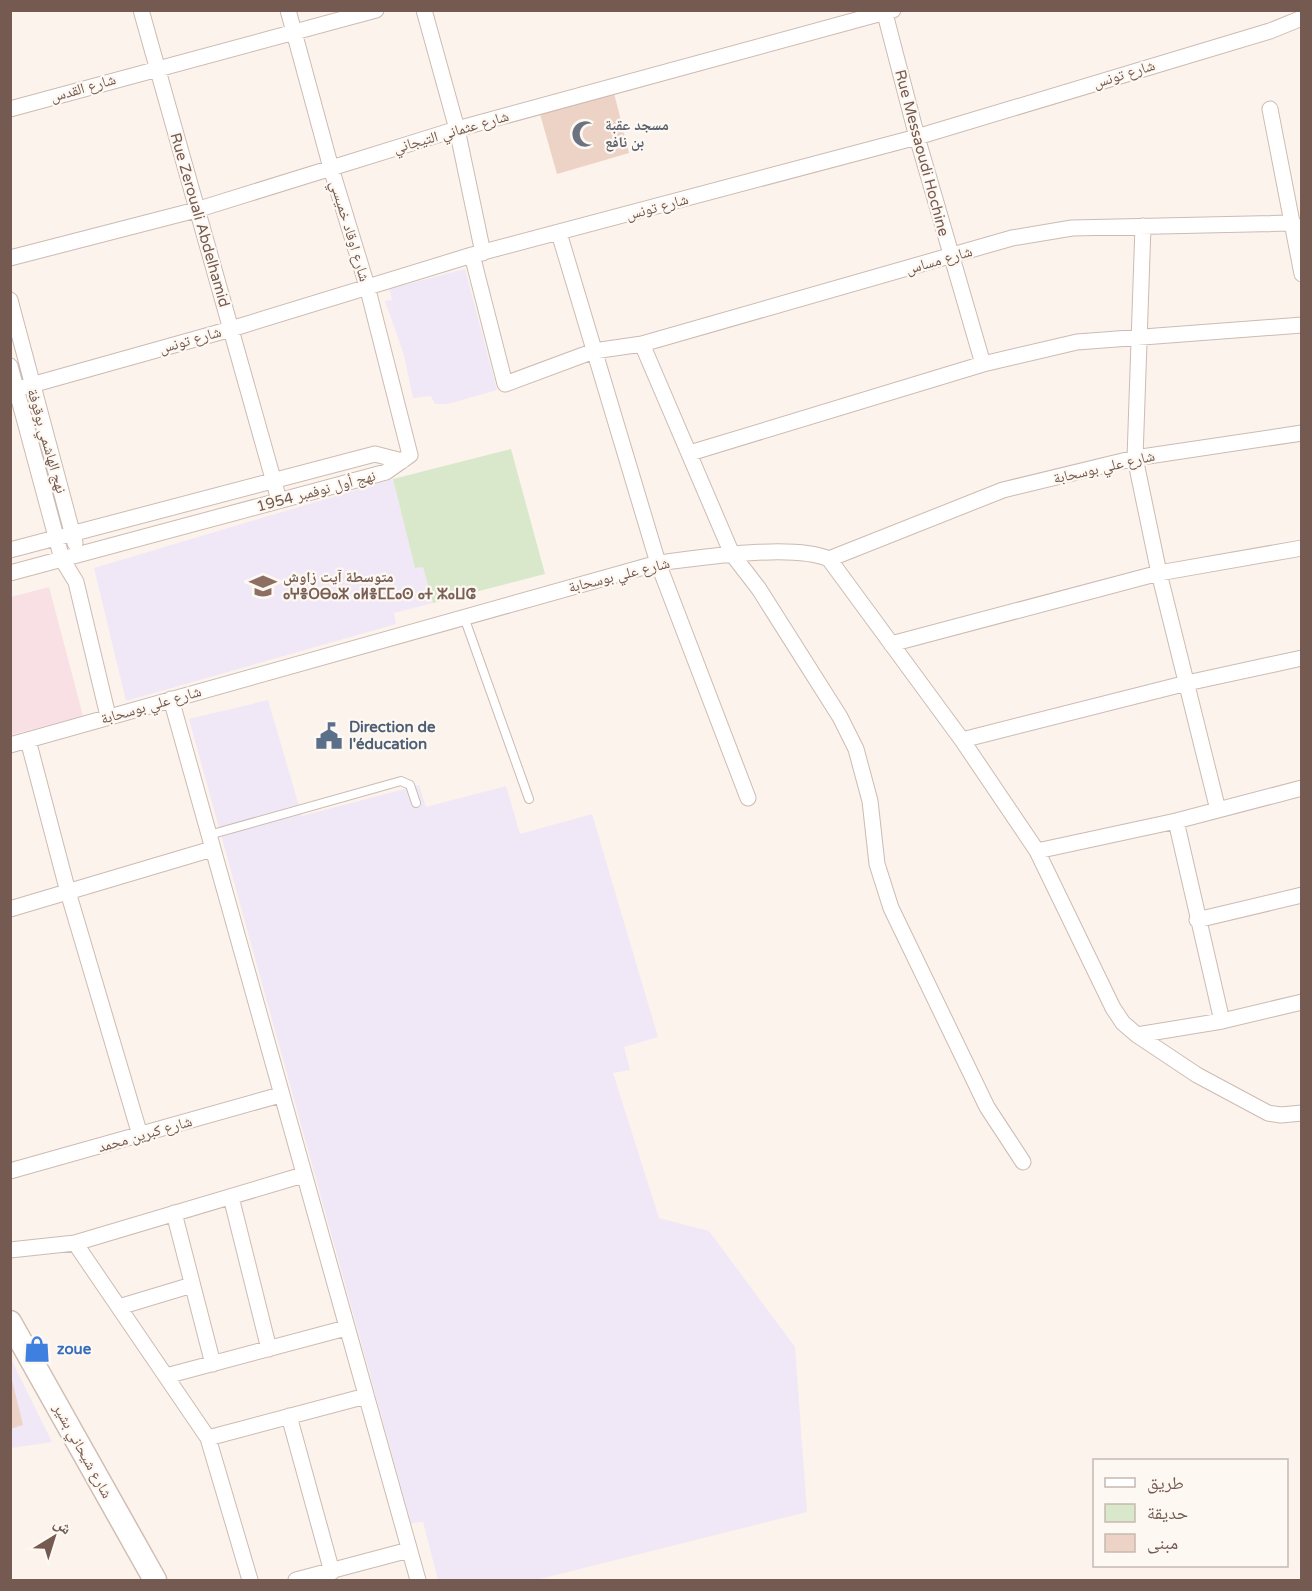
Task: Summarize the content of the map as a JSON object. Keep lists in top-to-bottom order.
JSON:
{
  "streets": {
    "main road": ["شارع شيحاني بشير"],
    "street": [
      "شارع تونس",
      "شارع القدس",
      "شارع عثماني التيجاني",
      "Rue Messaoudi Hochine",
      "Rue Zerouali Abdelhamid",
      "شارع اوقاد خميسي",
      "شارع مساس",
      "نهج الهاشمي بوقوفة",
      "شارع علي بوسحابة",
      "نهج أول نوفمبر 1954",
      "شارع كبرين محمد"
    ]
  },
  "crossings": [
    ["شارع تونس", "Rue Messaoudi Hochine"],
    ["شارع تونس", "Rue Zerouali Abdelhamid"],
    ["شارع تونس", "شارع اوقاد خميسي"],
    ["شارع تونس", "شارع مساس"],
    ["شارع تونس", "نهج الهاشمي بوقوفة"],
    ["شارع القدس", "Rue Zerouali Abdelhamid"],
    ["شارع القدس", "شارع اوقاد خميسي"],
    ["شارع عثماني التيجاني", "Rue Messaoudi Hochine"],
    ["شارع عثماني التيجاني", "Rue Zerouali Abdelhamid"],
    ["شارع عثماني التيجاني", "شارع اوقاد خميسي"],
    ["Rue Messaoudi Hochine", "شارع مساس"],
    ["Rue Zerouali Abdelhamid", "نهج أول نوفمبر 1954"],
    ["شارع اوقاد خميسي", "نهج أول نوفمبر 1954"],
    ["نهج الهاشمي بوقوفة", "شارع علي بوسحابة"],
    ["نهج الهاشمي بوقوفة", "نهج أول نوفمبر 1954"]
  ],
  "places": {
    "mosque": ["مسجد عقبة بن نافع"],
    "school or university": ["متوسطة آيت زاوش ⴰⵖⴻⵔⴱⴰⵣ ⴰⵍⴻⵎⵎⴰⵙ ⴰⵜ ⵣⴰⵡⵛ"],
    "public building": ["Direction de l'éducation"],
    "shop": ["zoue"]
  },
  "legend": ["طريق", "حديقة", "مبنى"],
  "north": "top right"
}
